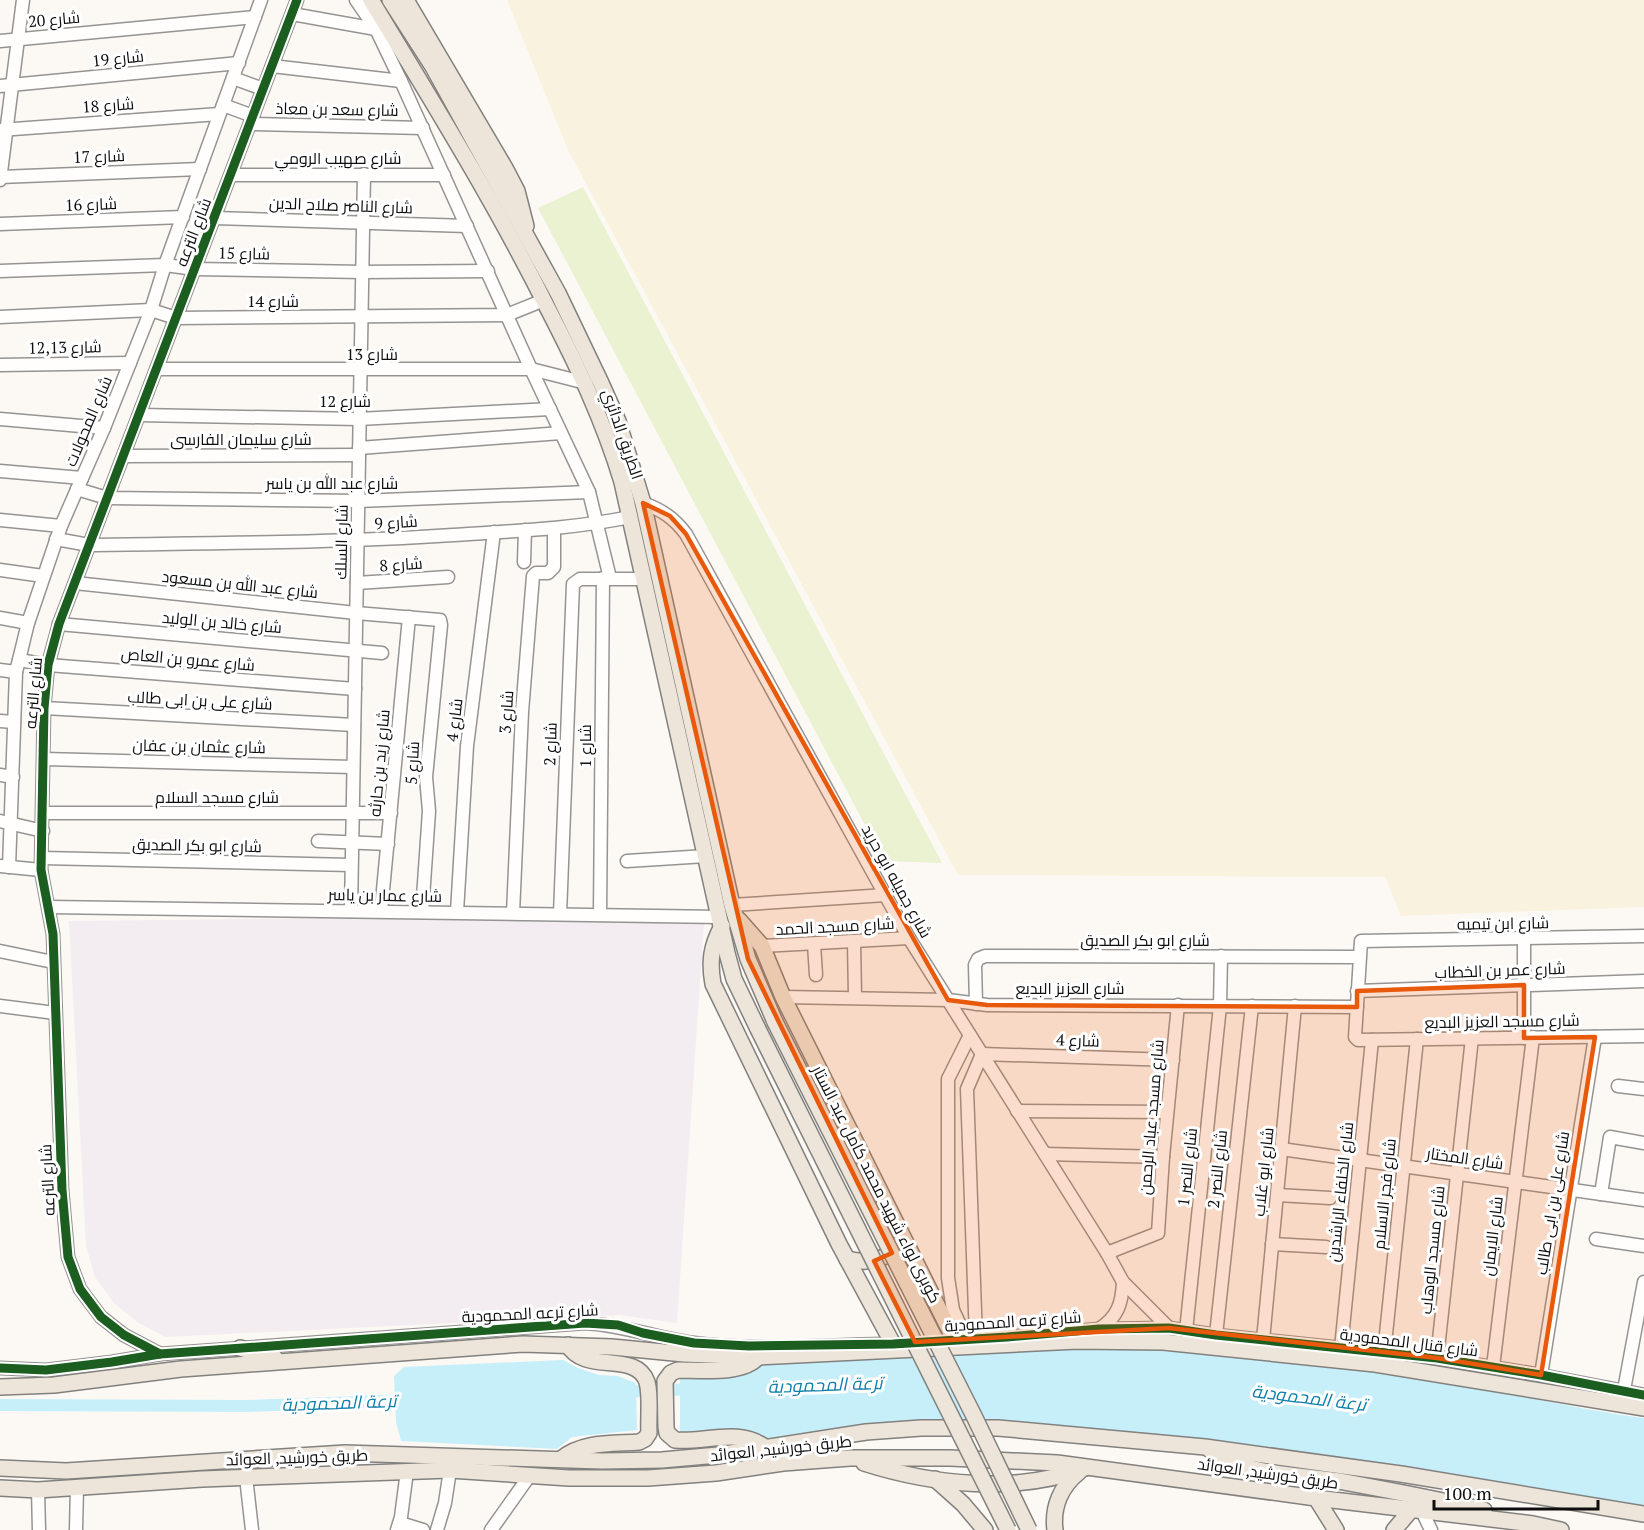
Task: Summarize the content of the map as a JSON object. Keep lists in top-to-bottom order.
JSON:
{
  "streets": {
    "main road": ["الطريق الدائري", "كوبرى لواء شهيد محمد كامل عبد الستار", "طريق خورشيد, العوائد"],
    "street": [
      "شارع 20",
      "شارع 19",
      "شارع 18",
      "شارع سعد بن معاذ",
      "شارع 17",
      "شارع صهيب الرومي",
      "شارع 16",
      "شارع الناصر صلاح الدين",
      "شارع الترعه",
      "شارع 15",
      "شارع 14",
      "شارع 12,13",
      "شارع 13",
      "شارع 12",
      "شارع المحولات",
      "شارع سليمان الفارسى",
      "شارع عبد الله بن ياسر",
      "شارع 9",
      "شارع السلك",
      "شارع 8",
      "شارع عبد الله بن مسعود",
      "شارع خالد بن الوليد",
      "شارع عمرو بن العاص",
      "شارع على بن ابى طالب",
      "شارع 3",
      "شارع 4",
      "شارع 2",
      "شارع عثمان بن عفان",
      "شارع 1",
      "شارع زيد بن حارثه",
      "شارع 5",
      "شارع مسجد السلام",
      "شارع ابو بكر الصديق",
      "شارع جميله ابو حريد",
      "شارع عمار بن ياسر",
      "شارع ابن تيميه",
      "شارع مسجد الحمد",
      "شارع عمر بن الخطاب",
      "شارع العزيز البديع",
      "شارع مسجد العزيز البديع",
      "شارع مسجد عباد الرحمن",
      "شارع المختار",
      "شارع النصر 1",
      "شارع النصر 2",
      "شارع ابو غلاب",
      "شارع الخلفاء الراشدين",
      "شارع فجر الاسلام",
      "شارع الايمان",
      "شارع مسجد الوهاب",
      "شارع ترعه المحمودية",
      "شارع قنال المحمودية"
    ]
  },
  "crossings": [
    ["شارع 20", "شارع المحولات"],
    ["شارع 19", "شارع المحولات"],
    ["شارع 18", "شارع سعد بن معاذ"],
    ["شارع 18", "شارع المحولات"],
    ["شارع سعد بن معاذ", "شارع الترعه"],
    ["شارع سعد بن معاذ", "شارع المحولات"],
    ["شارع سعد بن معاذ", "شارع 1"],
    ["شارع 17", "شارع المحولات"],
    ["شارع صهيب الرومي", "شارع الترعه"],
    ["شارع صهيب الرومي", "شارع السلك"],
    ["شارع صهيب الرومي", "شارع 1"],
    ["شارع 16", "شارع المحولات"],
    ["شارع الناصر صلاح الدين", "شارع الترعه"],
    ["شارع الناصر صلاح الدين", "شارع السلك"],
    ["شارع الناصر صلاح الدين", "شارع 1"],
    ["شارع الترعه", "شارع 15"],
    ["شارع الترعه", "شارع 14"],
    ["شارع الترعه", "شارع 13"],
    ["شارع الترعه", "شارع 12"],
    ["شارع الترعه", "شارع سليمان الفارسى"],
    ["شارع الترعه", "شارع عبد الله بن ياسر"],
    ["شارع الترعه", "شارع 9"],
    ["شارع الترعه", "شارع عبد الله بن مسعود"],
    ["شارع الترعه", "شارع خالد بن الوليد"],
    ["شارع الترعه", "شارع عمرو بن العاص"],
    ["شارع الترعه", "شارع على بن ابى طالب"],
    ["شارع الترعه", "شارع عثمان بن عفان"],
    ["شارع الترعه", "شارع مسجد السلام"],
    ["شارع الترعه", "شارع ابو بكر الصديق"],
    ["شارع الترعه", "شارع عمار بن ياسر"],
    ["شارع الترعه", "شارع ترعه المحمودية"],
    ["شارع 15", "شارع المحولات"],
    ["شارع 15", "شارع السلك"],
    ["شارع 15", "شارع 1"],
    ["شارع 14", "شارع المحولات"],
    ["شارع 14", "الطريق الدائري"],
    ["شارع 14", "شارع السلك"],
    ["شارع 14", "شارع 1"],
    ["شارع 12,13", "شارع المحولات"],
    ["شارع 13", "الطريق الدائري"],
    ["شارع 13", "شارع السلك"],
    ["شارع 13", "شارع 1"],
    ["شارع 12", "شارع السلك"],
    ["شارع 12", "شارع 1"],
    ["شارع المحولات", "شارع عبد الله بن ياسر"],
    ["شارع المحولات", "شارع 9"],
    ["شارع المحولات", "شارع عمرو بن العاص"],
    ["الطريق الدائري", "شارع 9"],
    ["الطريق الدائري", "شارع جميله ابو حريد"],
    ["الطريق الدائري", "شارع عمار بن ياسر"],
    ["الطريق الدائري", "كوبرى لواء شهيد محمد كامل عبد الستار"],
    ["شارع سليمان الفارسى", "شارع السلك"],
    ["شارع سليمان الفارسى", "شارع 1"],
    ["شارع عبد الله بن ياسر", "شارع السلك"],
    ["شارع عبد الله بن ياسر", "شارع 1"],
    ["شارع 9", "شارع السلك"],
    ["شارع 9", "شارع 3"],
    ["شارع 9", "شارع 4"],
    ["شارع 9", "شارع 1"],
    ["شارع السلك", "شارع 8"],
    ["شارع السلك", "شارع عبد الله بن مسعود"],
    ["شارع السلك", "شارع خالد بن الوليد"],
    ["شارع السلك", "شارع عمرو بن العاص"],
    ["شارع السلك", "شارع على بن ابى طالب"],
    ["شارع السلك", "شارع عثمان بن عفان"],
    ["شارع السلك", "شارع مسجد السلام"],
    ["شارع السلك", "شارع ابو بكر الصديق"],
    ["شارع السلك", "شارع عمار بن ياسر"],
    ["شارع عبد الله بن مسعود", "شارع زيد بن حارثه"],
    ["شارع عبد الله بن مسعود", "شارع 5"],
    ["شارع على بن ابى طالب", "شارع مسجد العزيز البديع"],
    ["شارع على بن ابى طالب", "شارع المختار"],
    ["شارع على بن ابى طالب", "شارع قنال المحمودية"],
    ["شارع 3", "شارع عمار بن ياسر"],
    ["شارع 4", "شارع جميله ابو حريد"],
    ["شارع 4", "شارع عمار بن ياسر"],
    ["شارع 4", "شارع مسجد عباد الرحمن"],
    ["شارع 2", "شارع 1"],
    ["شارع 2", "شارع عمار بن ياسر"],
    ["شارع 1", "شارع عمار بن ياسر"],
    ["شارع زيد بن حارثه", "شارع مسجد السلام"],
    ["شارع زيد بن حارثه", "شارع عمار بن ياسر"],
    ["شارع 5", "شارع عمار بن ياسر"],
    ["شارع ابو بكر الصديق", "شارع ابن تيميه"],
    ["شارع ابو بكر الصديق", "شارع العزيز البديع"],
    ["شارع ابو بكر الصديق", "شارع النصر 1"],
    ["شارع جميله ابو حريد", "شارع عمار بن ياسر"],
    ["شارع جميله ابو حريد", "شارع مسجد الحمد"],
    ["شارع جميله ابو حريد", "شارع العزيز البديع"],
    ["شارع جميله ابو حريد", "شارع مسجد عباد الرحمن"],
    ["شارع جميله ابو حريد", "شارع ترعه المحمودية"],
    ["شارع جميله ابو حريد", "شارع قنال المحمودية"],
    ["شارع عمار بن ياسر", "كوبرى لواء شهيد محمد كامل عبد الستار"],
    ["شارع ابن تيميه", "شارع الايمان"],
    ["شارع عمر بن الخطاب", "شارع الايمان"],
    ["شارع العزيز البديع", "شارع مسجد عباد الرحمن"],
    ["شارع العزيز البديع", "شارع النصر 1"],
    ["شارع العزيز البديع", "شارع النصر 2"],
    ["شارع العزيز البديع", "شارع ابو غلاب"],
    ["شارع العزيز البديع", "شارع الخلفاء الراشدين"],
    ["شارع مسجد العزيز البديع", "شارع الخلفاء الراشدين"],
    ["شارع مسجد العزيز البديع", "شارع فجر الاسلام"],
    ["شارع مسجد العزيز البديع", "شارع الايمان"],
    ["شارع مسجد العزيز البديع", "شارع مسجد الوهاب"],
    ["شارع المختار", "شارع ابو غلاب"],
    ["شارع المختار", "شارع الخلفاء الراشدين"],
    ["شارع المختار", "شارع فجر الاسلام"],
    ["شارع المختار", "شارع الايمان"],
    ["شارع المختار", "شارع مسجد الوهاب"],
    ["شارع النصر 1", "شارع قنال المحمودية"],
    ["شارع النصر 2", "شارع قنال المحمودية"],
    ["شارع ابو غلاب", "شارع قنال المحمودية"],
    ["شارع الخلفاء الراشدين", "شارع قنال المحمودية"],
    ["شارع فجر الاسلام", "شارع قنال المحمودية"],
    ["شارع الايمان", "شارع قنال المحمودية"],
    ["شارع مسجد الوهاب", "شارع قنال المحمودية"],
    ["شارع ترعه المحمودية", "شارع قنال المحمودية"]
  ],
  "water": ["ترعة المحمودية"],
  "scale_bar": "100 m"
}
